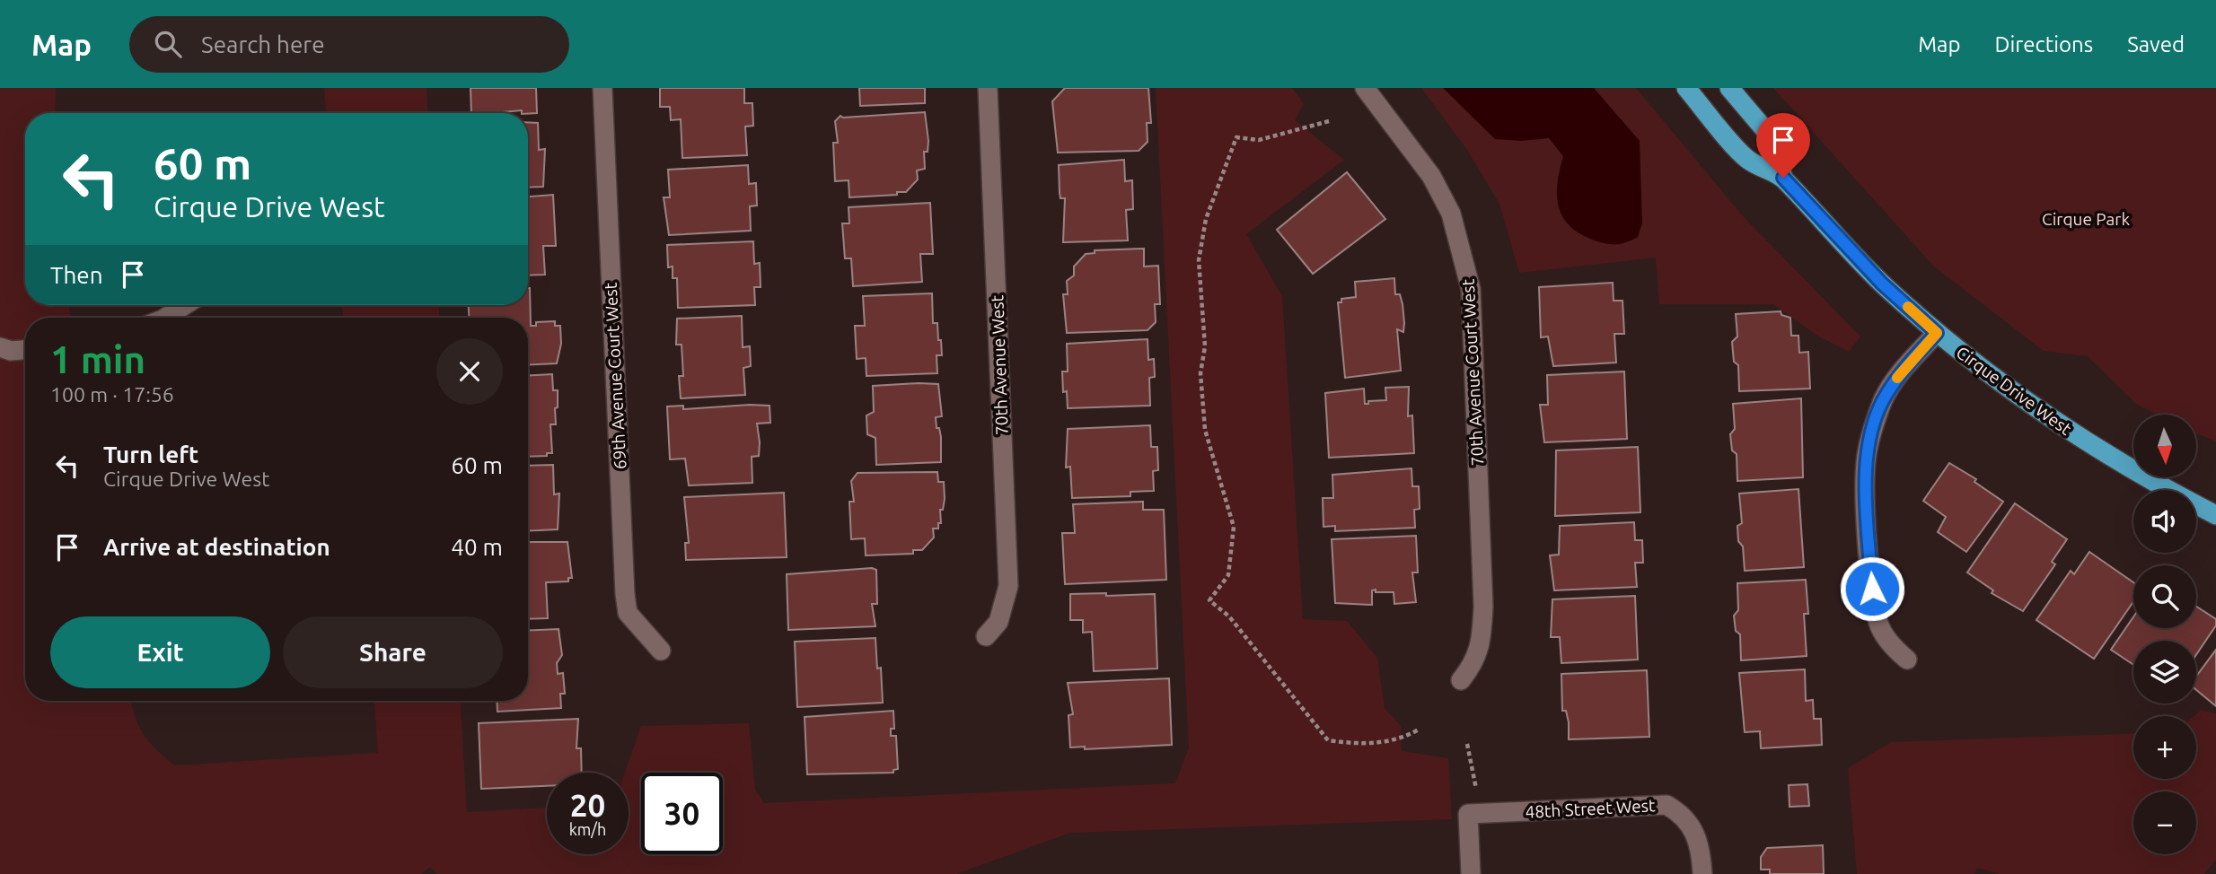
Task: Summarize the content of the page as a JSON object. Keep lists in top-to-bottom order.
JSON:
{
  "streets": {
    "main road": ["Cirque Drive West"],
    "street": [
      "70th Avenue West",
      "70th Avenue Court West",
      "69th Avenue Court West",
      "48th Street West"
    ]
  },
  "parks": ["Cirque Park"],
  "north": "bottom",
  "page": {
    "header": "Map",
    "search": "Search here",
    "nav": ["Map", "Directions", "Saved"],
    "turn": ["60 m", "Cirque Drive West"],
    "then": "Then",
    "heading": ["1 min", "100 m · 17:56"],
    "map_buttons": ["+", "−"],
    "list": [
      {
        "name": "Turn left",
        "note": "Cirque Drive West",
        "value": "60 m"
      },
      {
        "name": "Arrive at destination",
        "value": "40 m"
      }
    ],
    "buttons": ["Exit", "Share"],
    "speed": "20 km/h",
    "limit": "30"
  }
}
